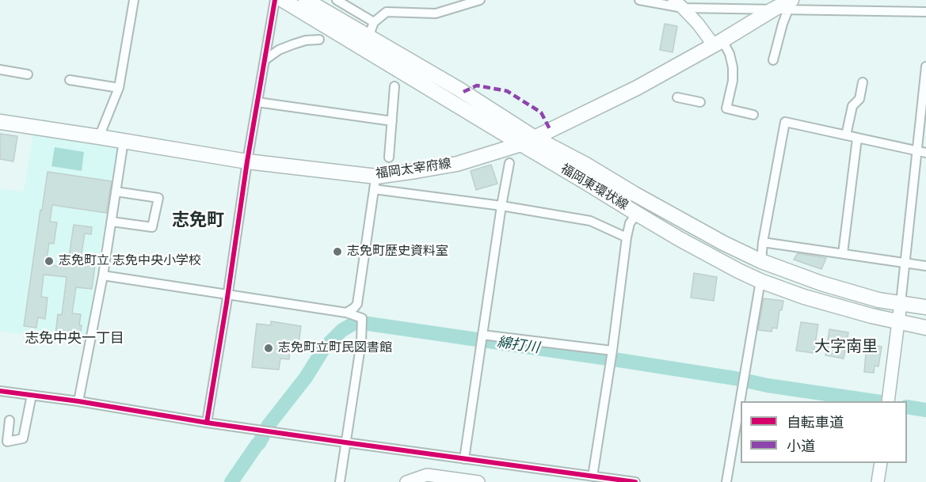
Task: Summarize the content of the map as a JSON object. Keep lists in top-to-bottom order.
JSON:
{
  "streets": {
    "main road": ["福岡太宰府線", "福岡東環状線"]
  },
  "crossings": [
    ["福岡太宰府線", "福岡東環状線"]
  ],
  "districts": ["志免町", "志免中央一丁目", "大字南里"],
  "water": ["綿打川"],
  "places": ["志免町歴史資料室", "志免町立 志免中央小学校", "志免町立町民図書館"],
  "legend": ["自転車道", "小道"]
}
